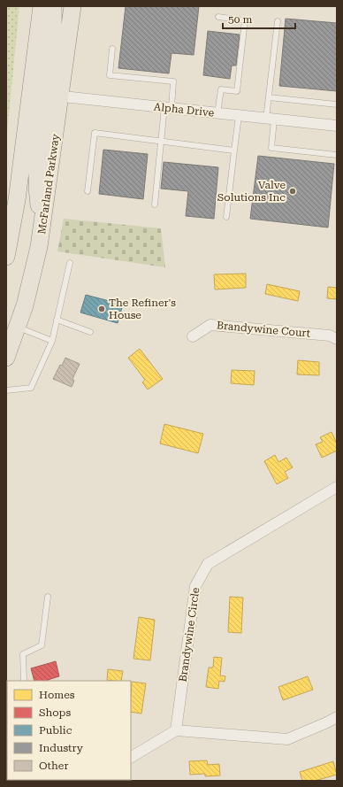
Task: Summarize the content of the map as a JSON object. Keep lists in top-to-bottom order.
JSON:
{
  "streets": {
    "main road": ["McFarland Parkway"],
    "street": ["Alpha Drive", "Brandywine Court", "Brandywine Circle"]
  },
  "crossings": [
    ["Alpha Drive", "McFarland Parkway"]
  ],
  "places": ["Valve Solutions Inc", "The Refiner's House"],
  "legend": [
    "Homes",
    "Shops",
    "Public",
    "Industry",
    "Other"
  ],
  "scale_bar": "50 m"
}
